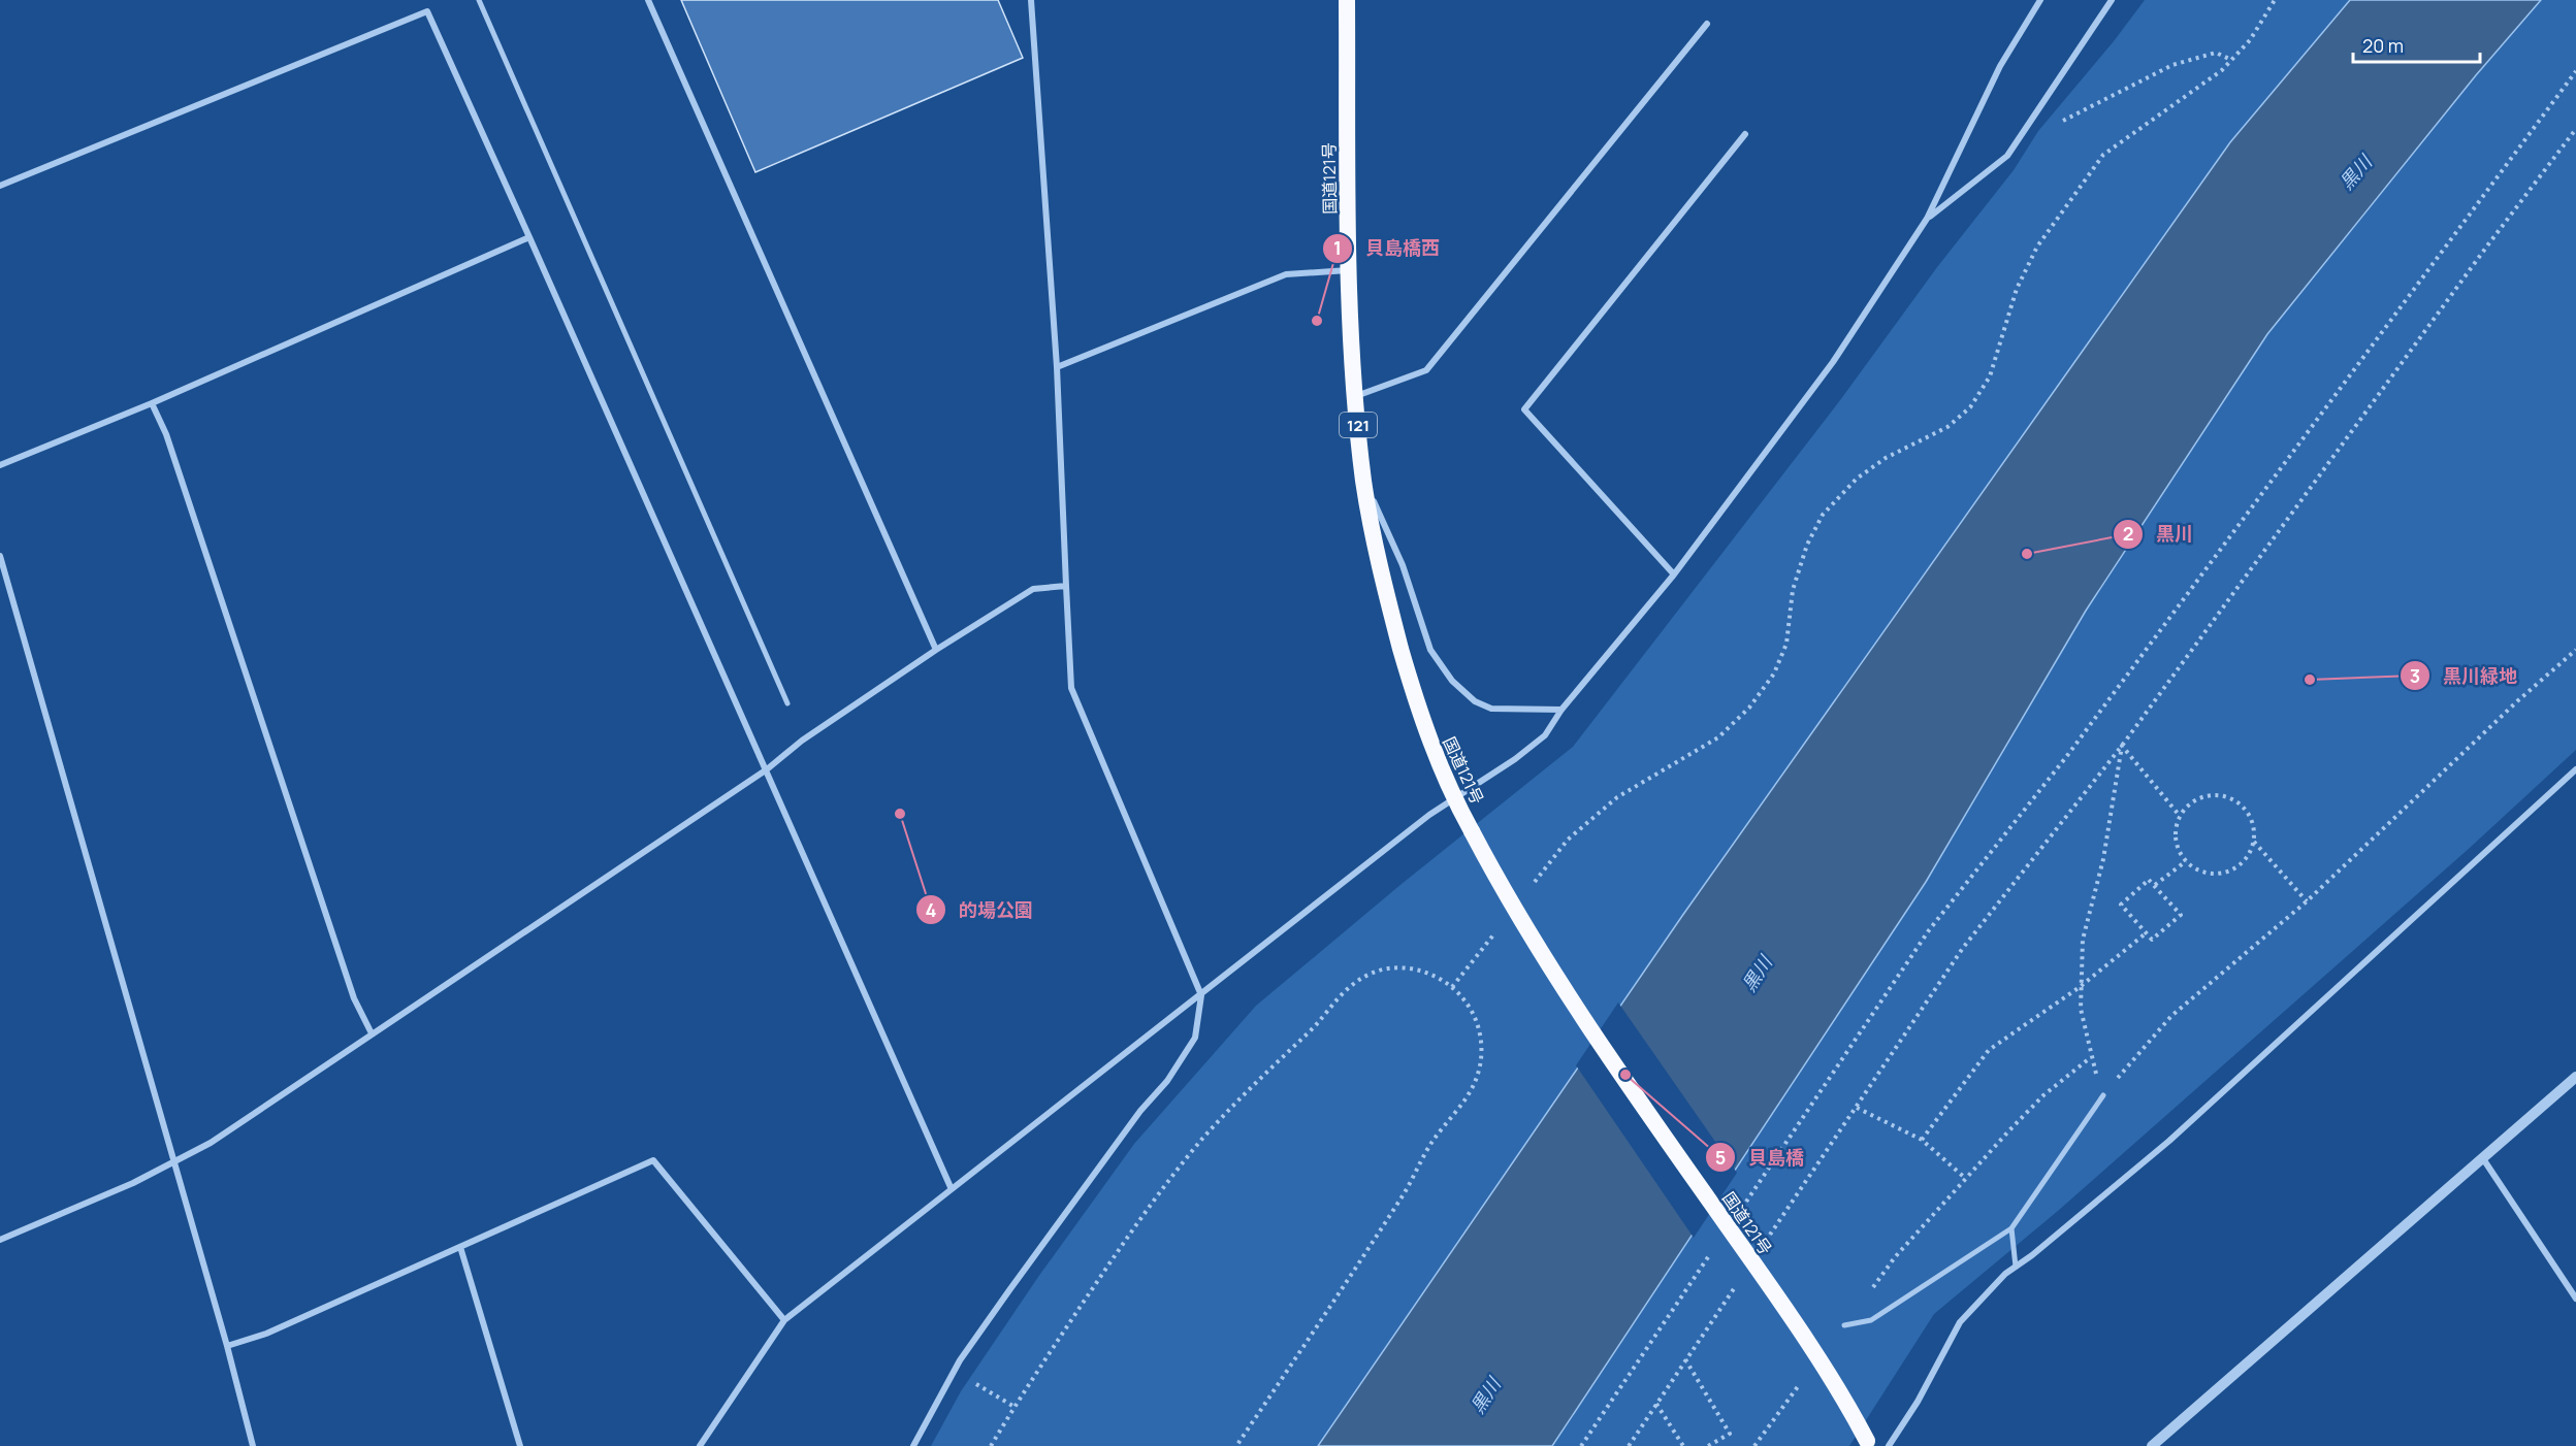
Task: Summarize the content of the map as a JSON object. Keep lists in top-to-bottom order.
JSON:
{
  "streets": {
    "highway": ["国道121号", "121"]
  },
  "water": ["黒川"],
  "places": [
    "貝島橋西",
    "黒川",
    "黒川緑地",
    "的場公園",
    "貝島橋"
  ],
  "scale_bar": "20 m"
}
